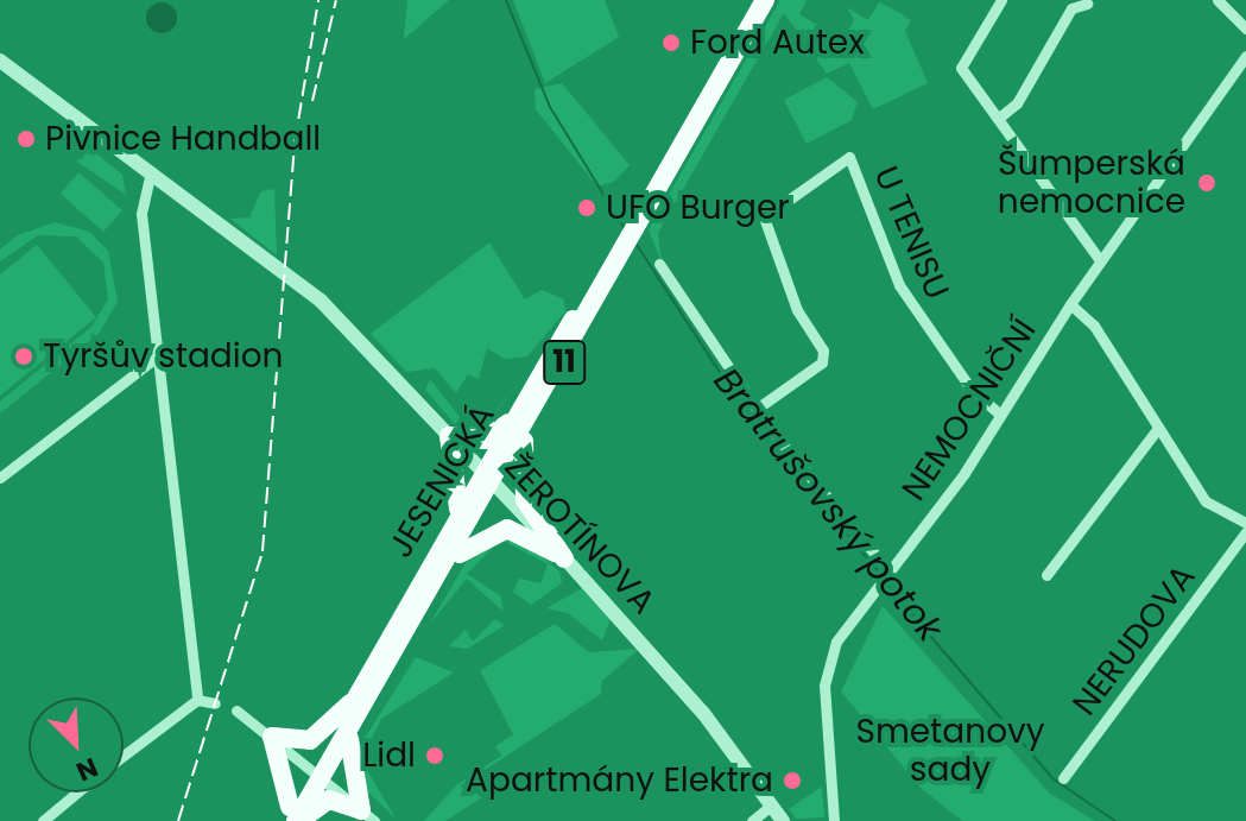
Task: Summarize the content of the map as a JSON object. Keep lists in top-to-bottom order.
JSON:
{
  "streets": {
    "main road": ["11", "JESENICKÁ"],
    "street": [
      "U TENISU",
      "NEMOCNIČNÍ",
      "ŽEROTÍNOVA",
      "NERUDOVA"
    ]
  },
  "crossings": [
    ["U TENISU", "NEMOCNIČNÍ"],
    ["JESENICKÁ", "ŽEROTÍNOVA"]
  ],
  "water": ["Bratrušovský potok"],
  "parks": ["Smetanovy sady"],
  "places": [
    "Ford Autex",
    "Pivnice Handball",
    "Šumperská nemocnice",
    "UFO Burger",
    "Tyršův stadion",
    "Lidl",
    "Apartmány Elektra"
  ],
  "north": "bottom right"
}
